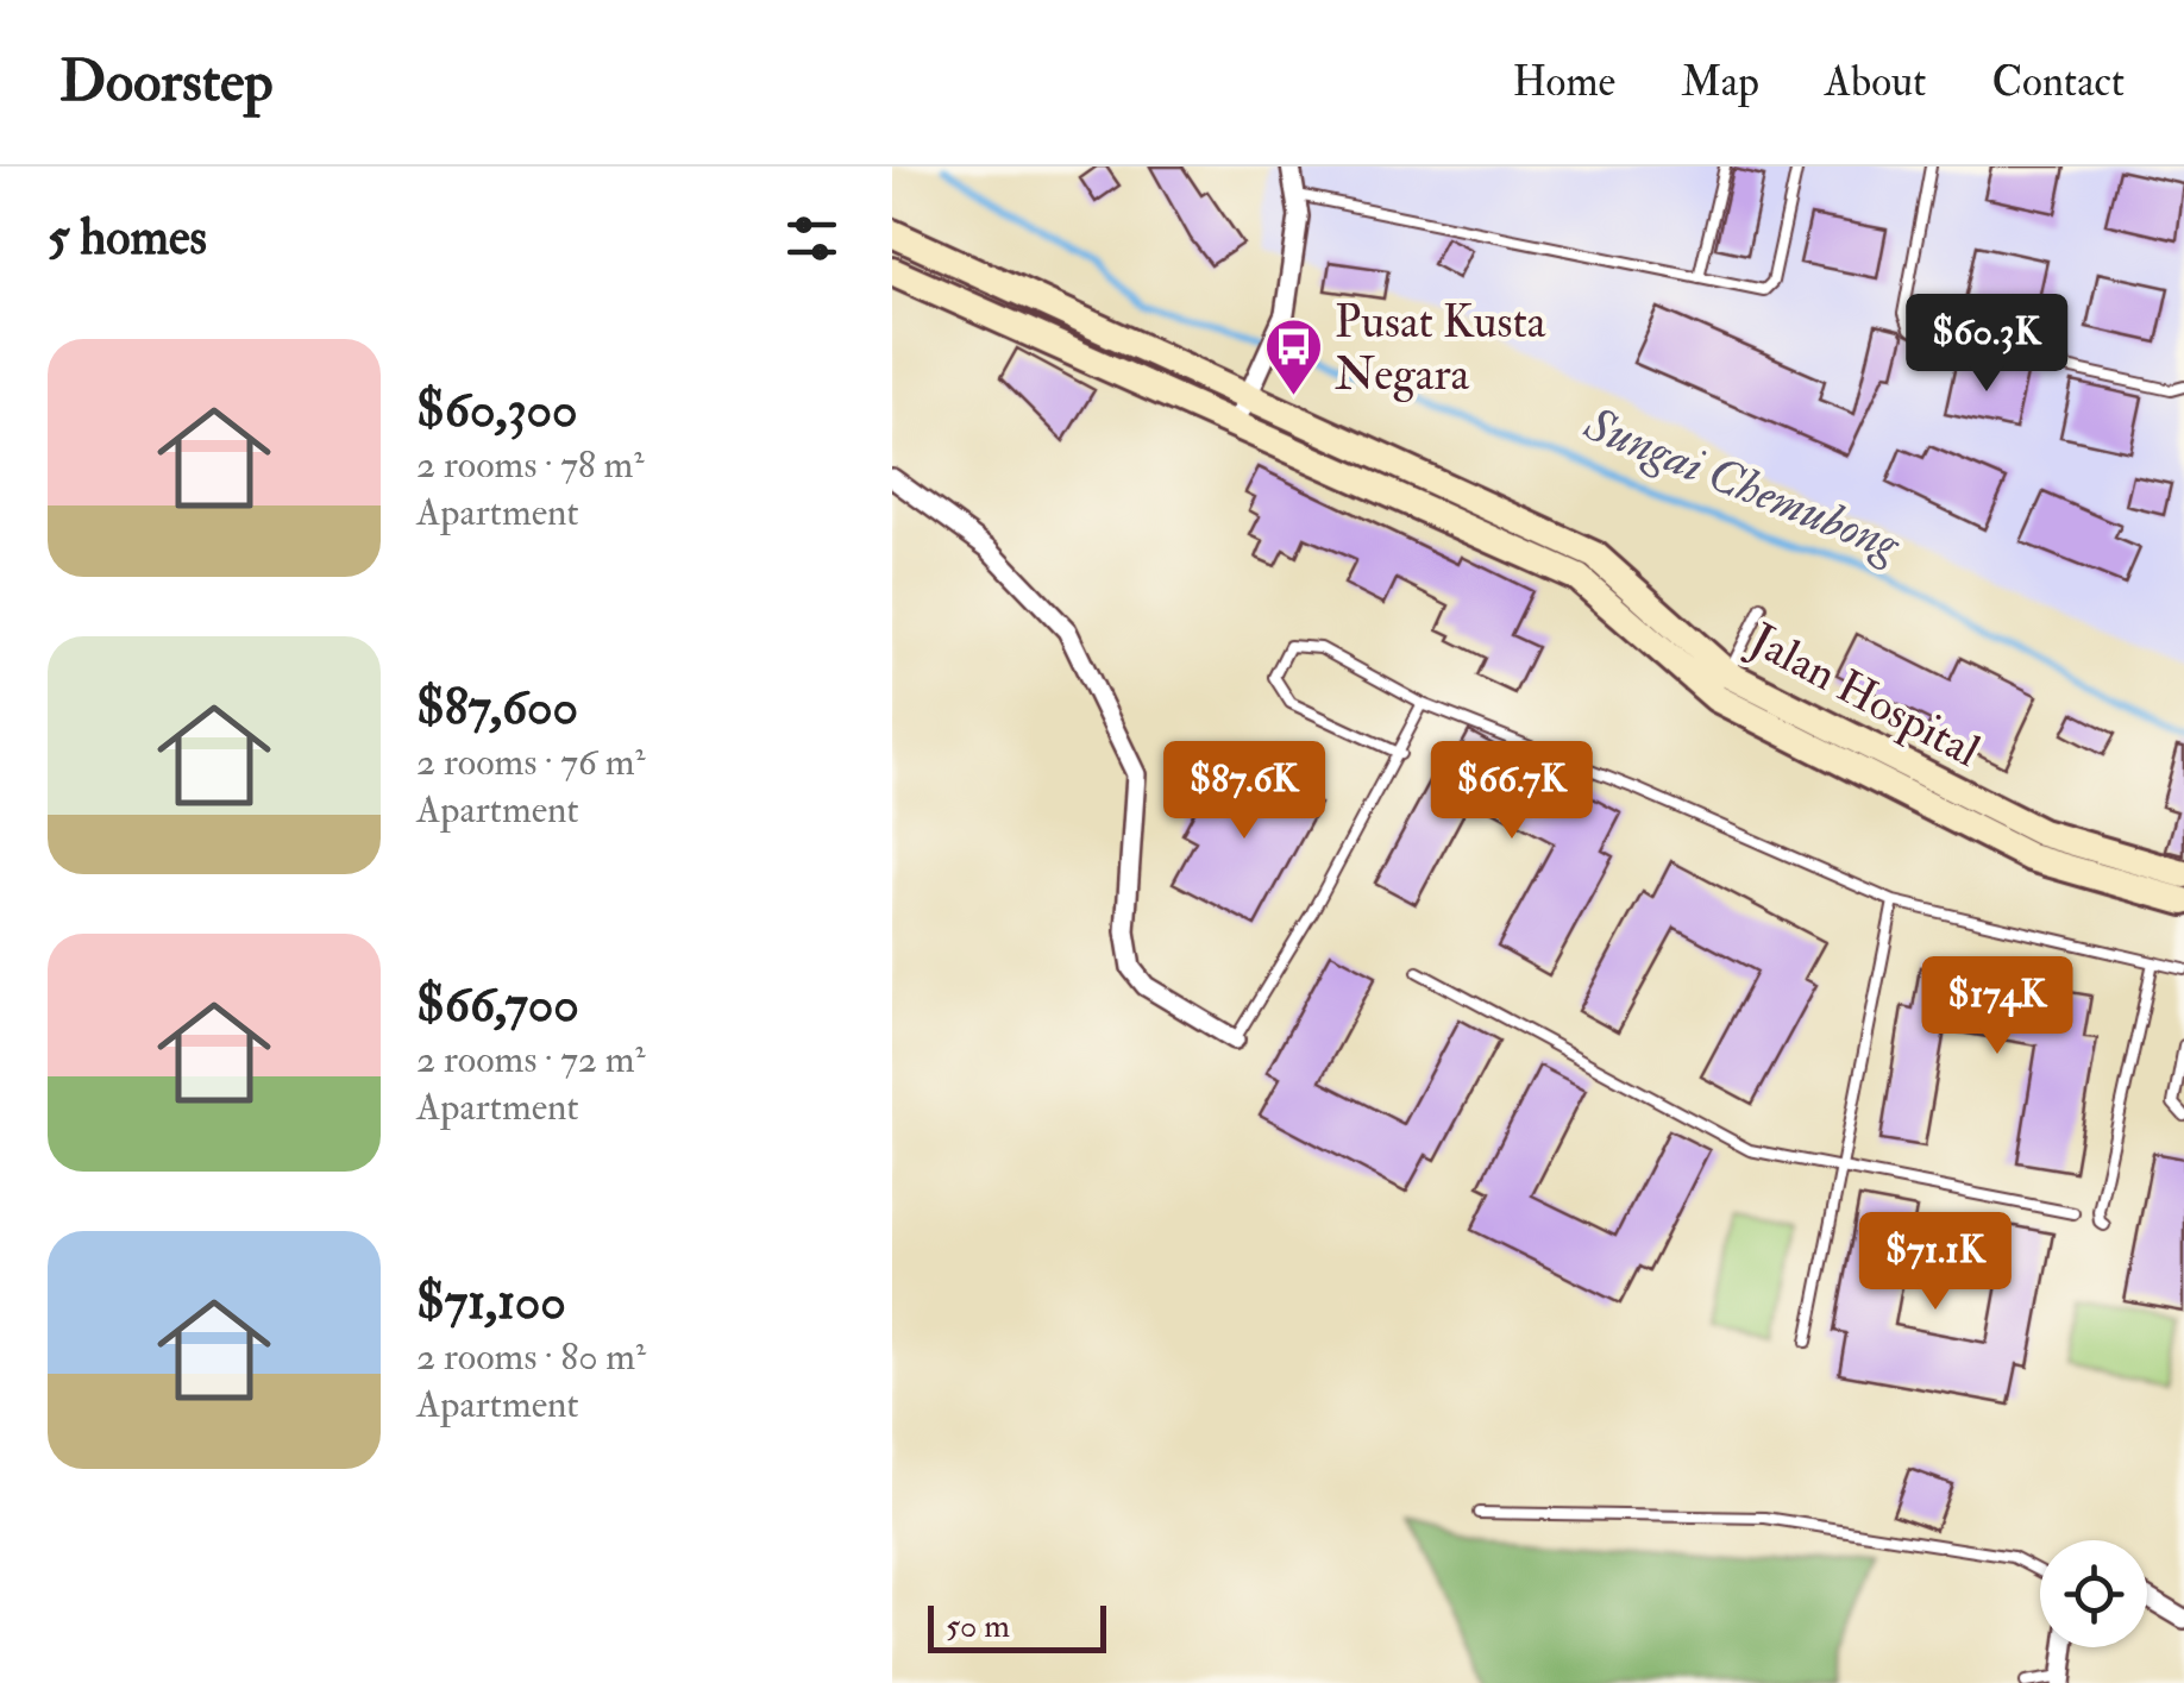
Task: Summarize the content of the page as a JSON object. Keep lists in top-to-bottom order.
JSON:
{
  "streets": {
    "main road": ["Jalan Hospital"]
  },
  "water": ["Sungai Chemubong"],
  "places": {
    "bus stop": ["Pusat Kusta Negara"]
  },
  "scale_bar": "50 m",
  "page": {
    "header": "Doorstep",
    "nav": [
      "Home",
      "Map",
      "About",
      "Contact"
    ],
    "heading": "5 homes",
    "price": [
      "$60.3K",
      "$87.6K",
      "$66.7K",
      "$174K",
      "$71.1K"
    ],
    "list": [
      {
        "name": "$60,300",
        "note": "2 rooms · 78 m² · Apartment"
      },
      {
        "name": "$87,600",
        "note": "2 rooms · 76 m² · Apartment"
      },
      {
        "name": "$66,700",
        "note": "2 rooms · 72 m² · Apartment"
      },
      {
        "name": "$71,100",
        "note": "2 rooms · 80 m² · Apartment"
      }
    ],
    "scale": "50 m"
  }
}
